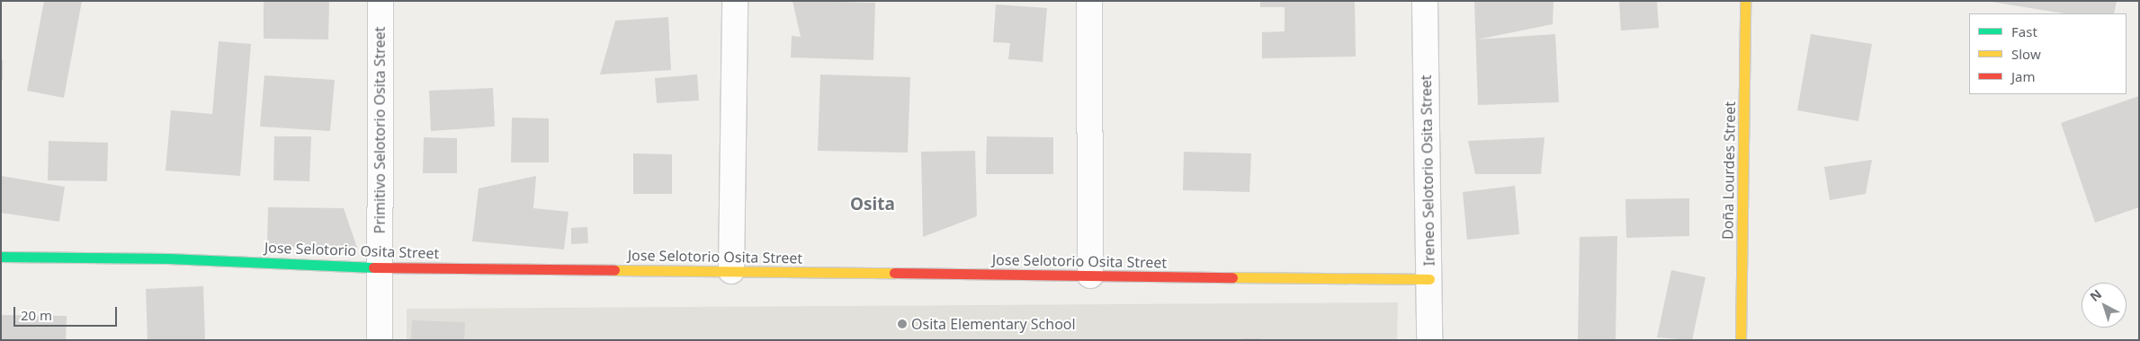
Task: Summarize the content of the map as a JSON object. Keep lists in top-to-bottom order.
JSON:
{
  "streets": {
    "street": [
      "Primitivo Selotorio Osita Street",
      "Ireneo Selotorio Osita Street",
      "Doña Lourdes Street",
      "Jose Selotorio Osita Street"
    ]
  },
  "crossings": [
    ["Primitivo Selotorio Osita Street", "Jose Selotorio Osita Street"],
    ["Ireneo Selotorio Osita Street", "Jose Selotorio Osita Street"]
  ],
  "districts": ["Osita"],
  "places": ["Osita Elementary School"],
  "legend": ["Fast", "Slow", "Jam"],
  "scale_bar": "20 m",
  "north": "top left"
}
